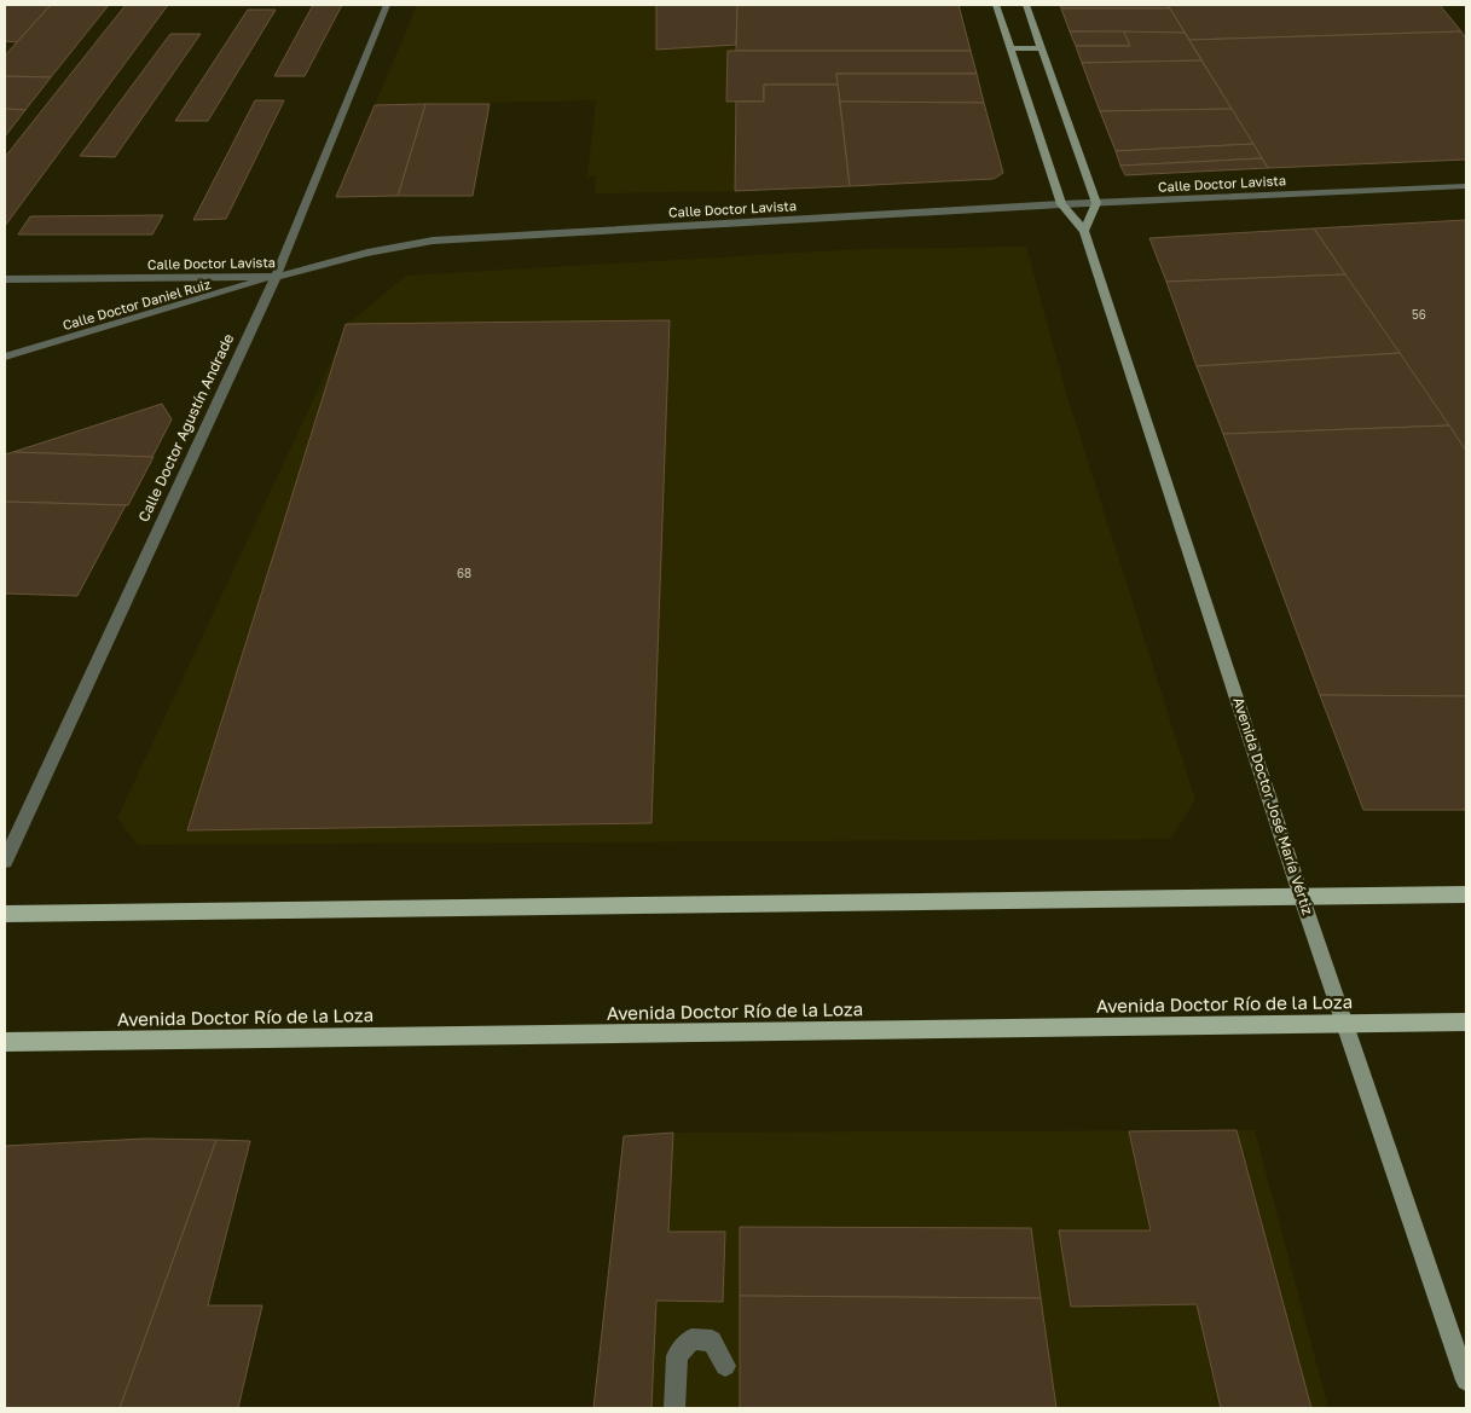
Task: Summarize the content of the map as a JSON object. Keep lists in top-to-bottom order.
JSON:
{
  "streets": {
    "main road": ["Avenida Doctor José María Vértiz", "Avenida Doctor Río de la Loza"],
    "street": ["Calle Doctor Lavista", "Calle Doctor Daniel Ruiz", "Calle Doctor Agustín Andrade"]
  },
  "crossings": [
    ["Calle Doctor Lavista", "Calle Doctor Daniel Ruiz"],
    ["Calle Doctor Lavista", "Calle Doctor Agustín Andrade"],
    ["Calle Doctor Lavista", "Avenida Doctor José María Vértiz"],
    ["Calle Doctor Daniel Ruiz", "Calle Doctor Agustín Andrade"],
    ["Avenida Doctor José María Vértiz", "Avenida Doctor Río de la Loza"]
  ],
  "house_numbers": ["56", "68"]
}
